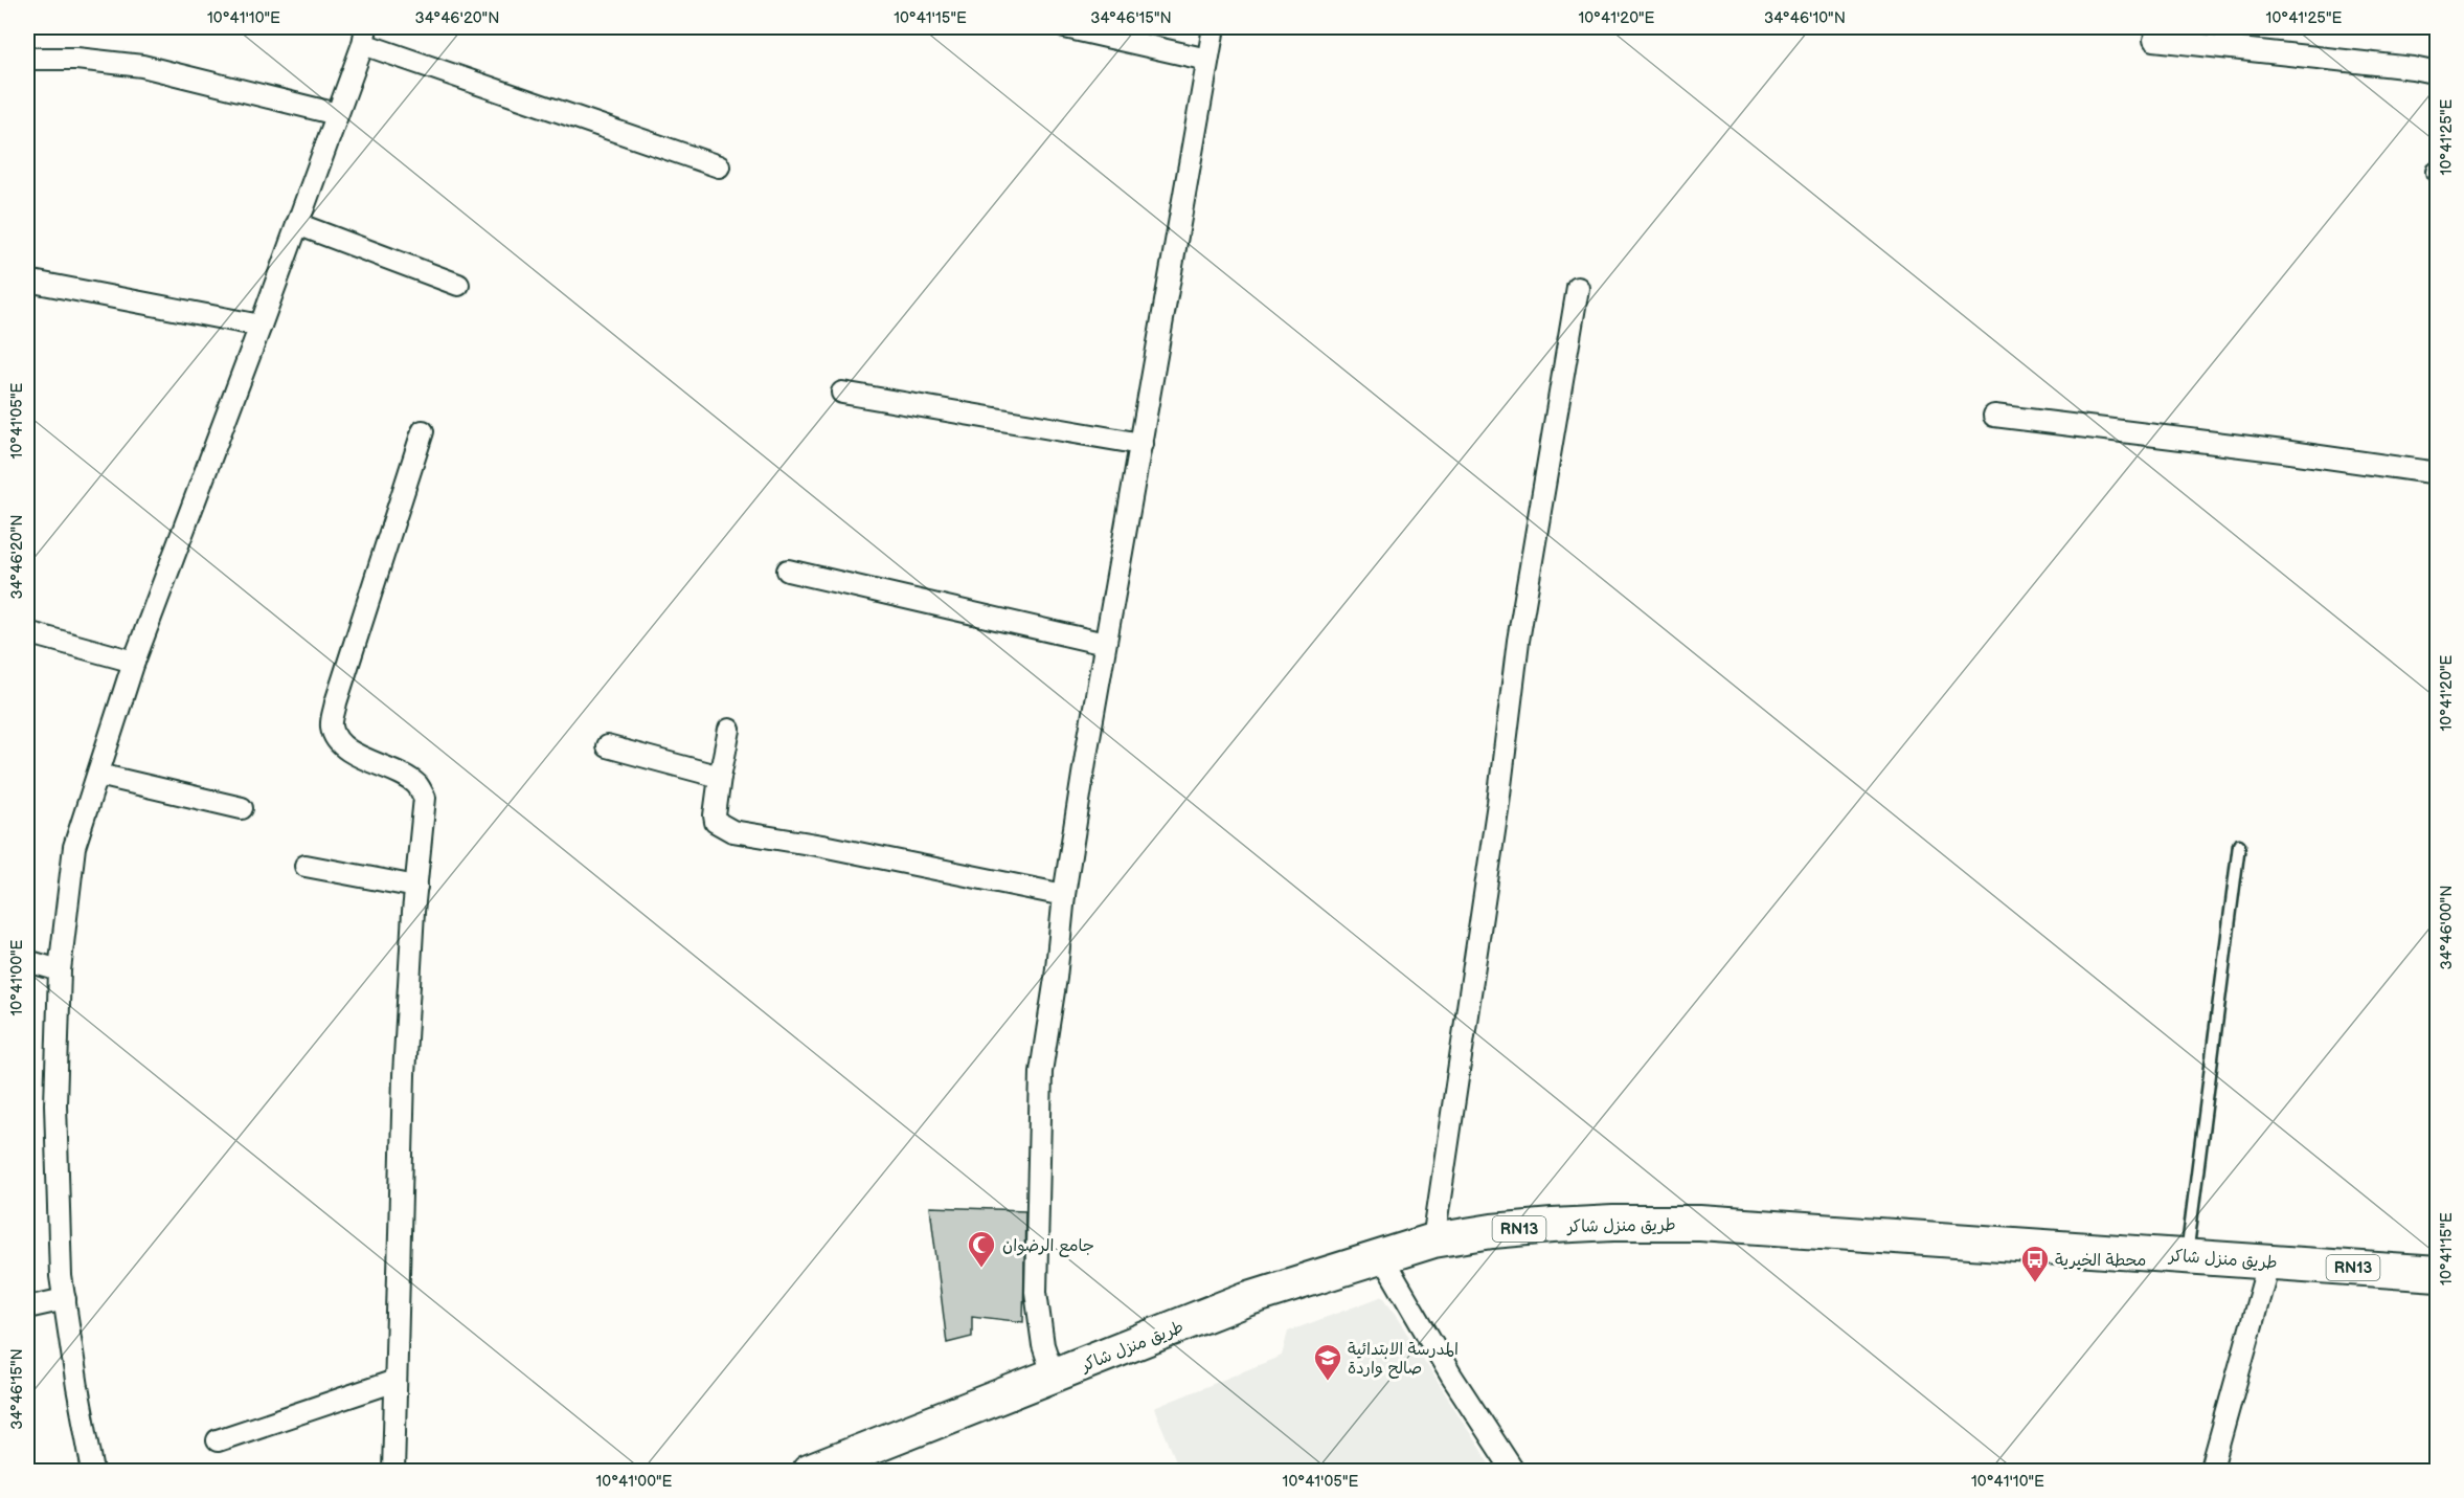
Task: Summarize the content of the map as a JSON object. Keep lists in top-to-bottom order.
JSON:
{
  "streets": {
    "main road": ["طريق منزل شاكر", "RN13"]
  },
  "places": {
    "mosque": ["جامع الرضوان"],
    "bus stop": ["محطة الخيرية"],
    "school or university": ["المدرسة الابتدائية صالح واردة"]
  },
  "coordinates": [
    "10°41'10\"E",
    "34°46'20\"N",
    "10°41'15\"E",
    "34°46'15\"N",
    "10°41'20\"E",
    "34°46'10\"N",
    "10°41'25\"E",
    "10°41'05\"E",
    "34°46'00\"N",
    "10°41'00\"E"
  ]
}
